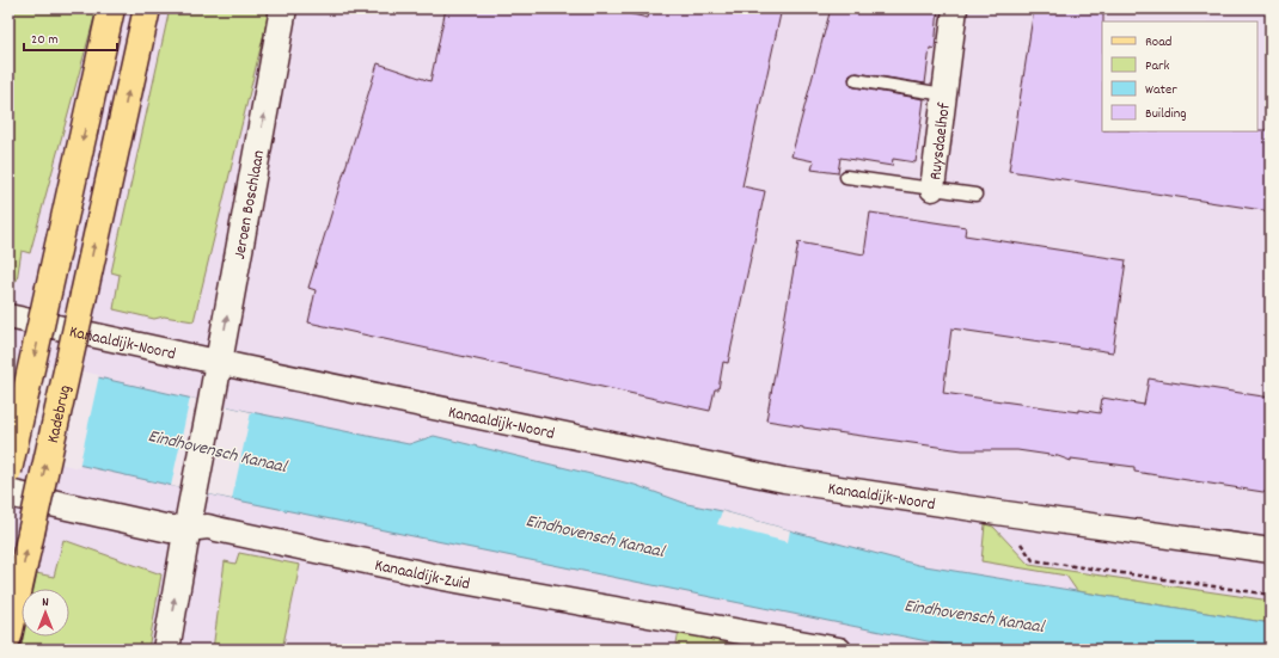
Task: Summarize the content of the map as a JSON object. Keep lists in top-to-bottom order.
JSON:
{
  "streets": {
    "main road": ["Kadebrug"],
    "street": [
      "Ruysdaelhof",
      "Jeroen Boschlaan",
      "Kanaaldijk-Noord",
      "Kanaaldijk-Zuid"
    ]
  },
  "crossings": [
    ["Jeroen Boschlaan", "Kanaaldijk-Noord"],
    ["Jeroen Boschlaan", "Kanaaldijk-Zuid"]
  ],
  "one_way": ["Jeroen Boschlaan"],
  "water": ["Eindhovensch Kanaal"],
  "legend": [
    "Road",
    "Park",
    "Water",
    "Building"
  ],
  "scale_bar": "20 m",
  "north": "top"
}
